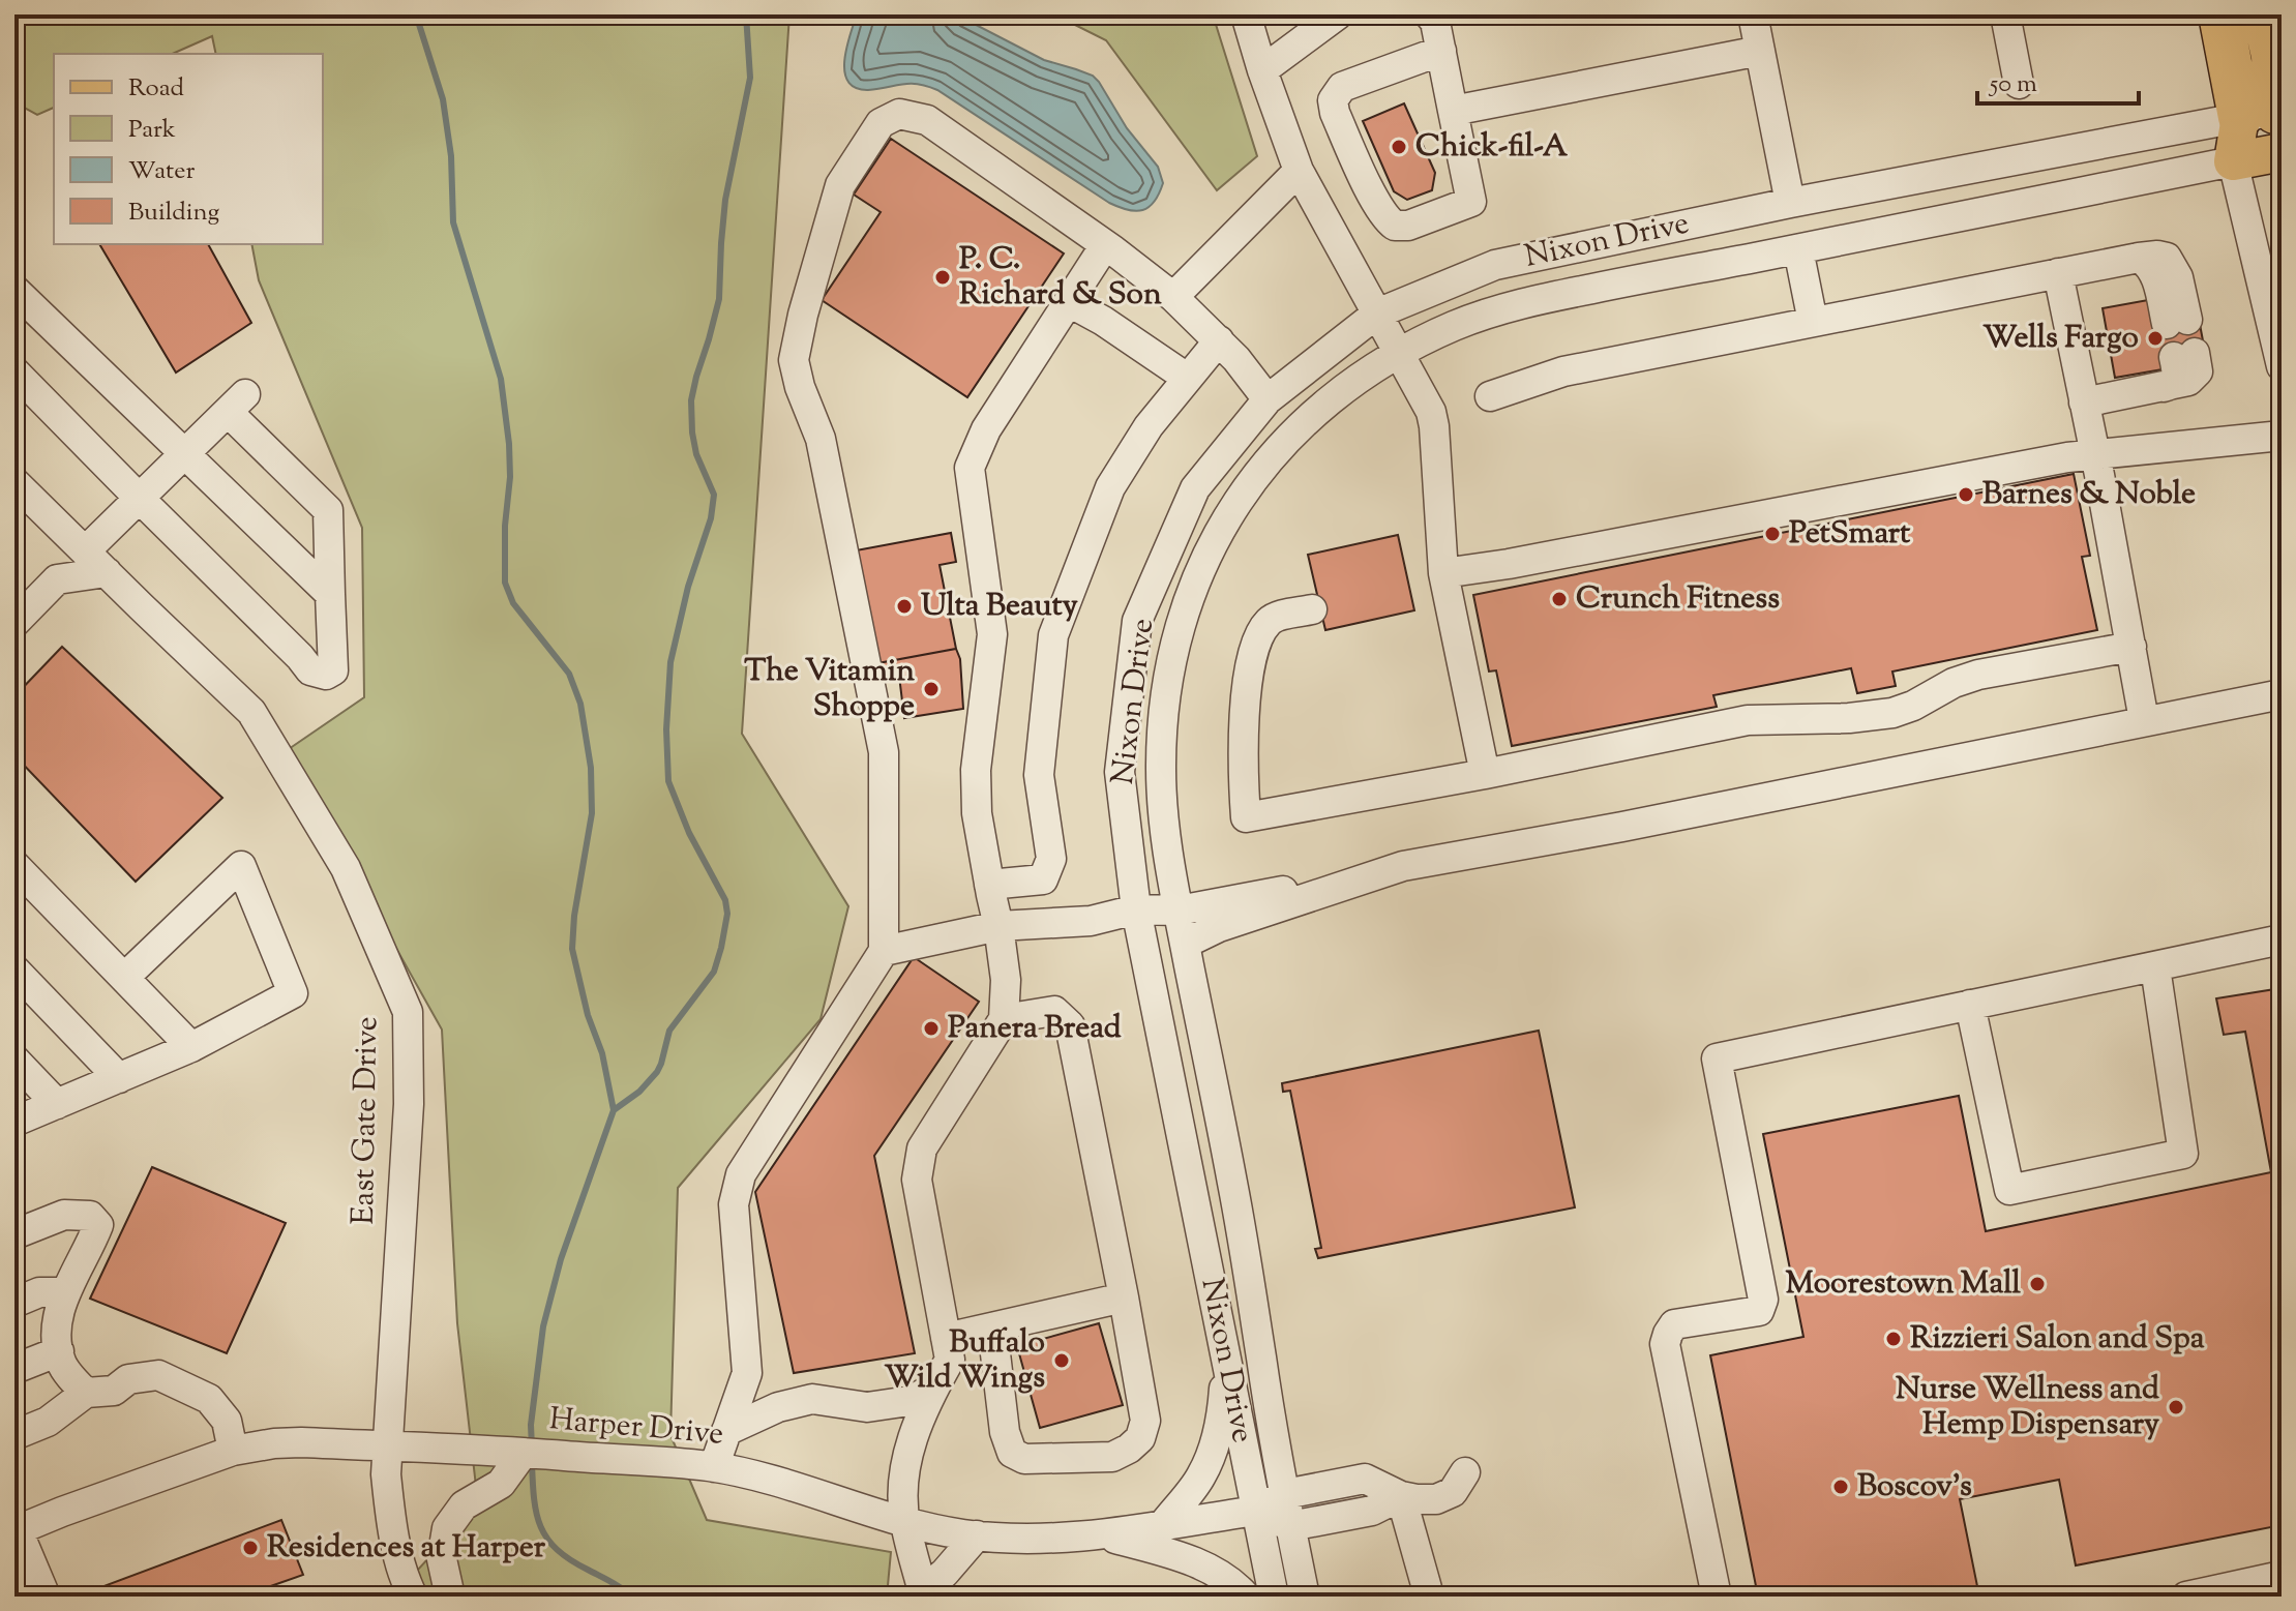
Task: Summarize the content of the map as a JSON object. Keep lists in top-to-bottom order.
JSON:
{
  "streets": {
    "street": ["Nixon Drive", "East Gate Drive", "Harper Drive"]
  },
  "crossings": [
    ["Nixon Drive", "Harper Drive"],
    ["East Gate Drive", "Harper Drive"]
  ],
  "places": [
    "Chick-fil-A",
    "P. C. Richard & Son",
    "Wells Fargo",
    "Barnes & Noble",
    "PetSmart",
    "Crunch Fitness",
    "Ulta Beauty",
    "The Vitamin Shoppe",
    "Panera Bread",
    "Moorestown Mall",
    "Rizzieri Salon and Spa",
    "Buffalo Wild Wings",
    "Nurse Wellness and Hemp Dispensary",
    "Boscov's",
    "Residences at Harper"
  ],
  "legend": [
    "Road",
    "Park",
    "Water",
    "Building"
  ],
  "scale_bar": "50 m"
}
